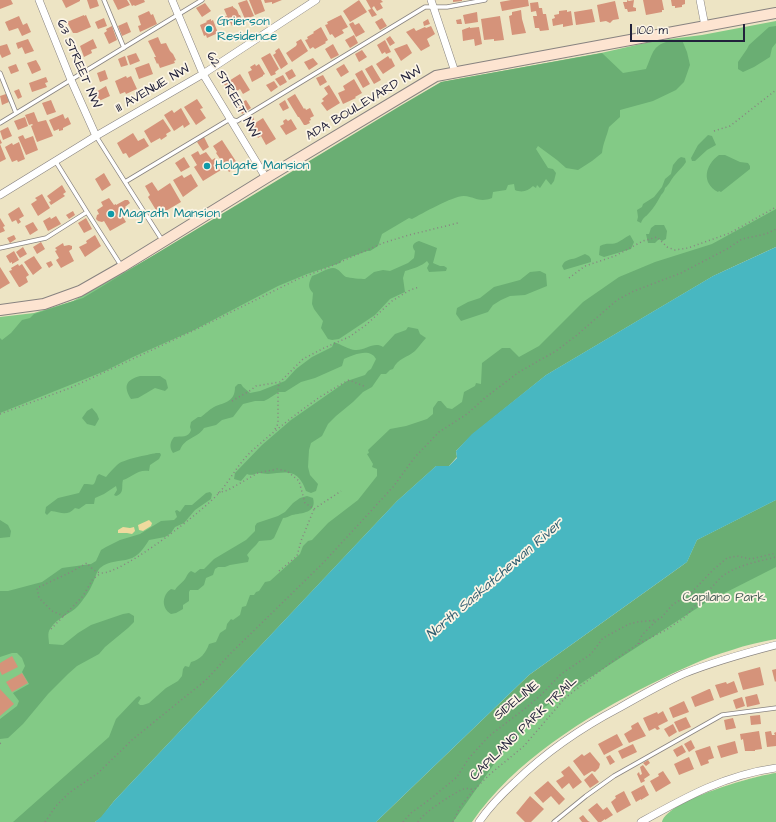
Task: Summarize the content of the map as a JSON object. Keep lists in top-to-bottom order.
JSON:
{
  "streets": {
    "street": [
      "63 STREET NW",
      "111 AVENUE NW",
      "62 STREET NW",
      "ADA BOULEVARD NW"
    ],
    "path": ["SIDELINE", "CAPILANO PARK TRAIL"]
  },
  "crossings": [
    ["63 STREET NW", "111 AVENUE NW"],
    ["111 AVENUE NW", "62 STREET NW"],
    ["62 STREET NW", "ADA BOULEVARD NW"]
  ],
  "water": ["North Saskatchewan River"],
  "parks": ["Capilano Park"],
  "places": ["Grierson Residence", "Holgate Mansion", "Magrath Mansion"],
  "scale_bar": "100 m"
}
